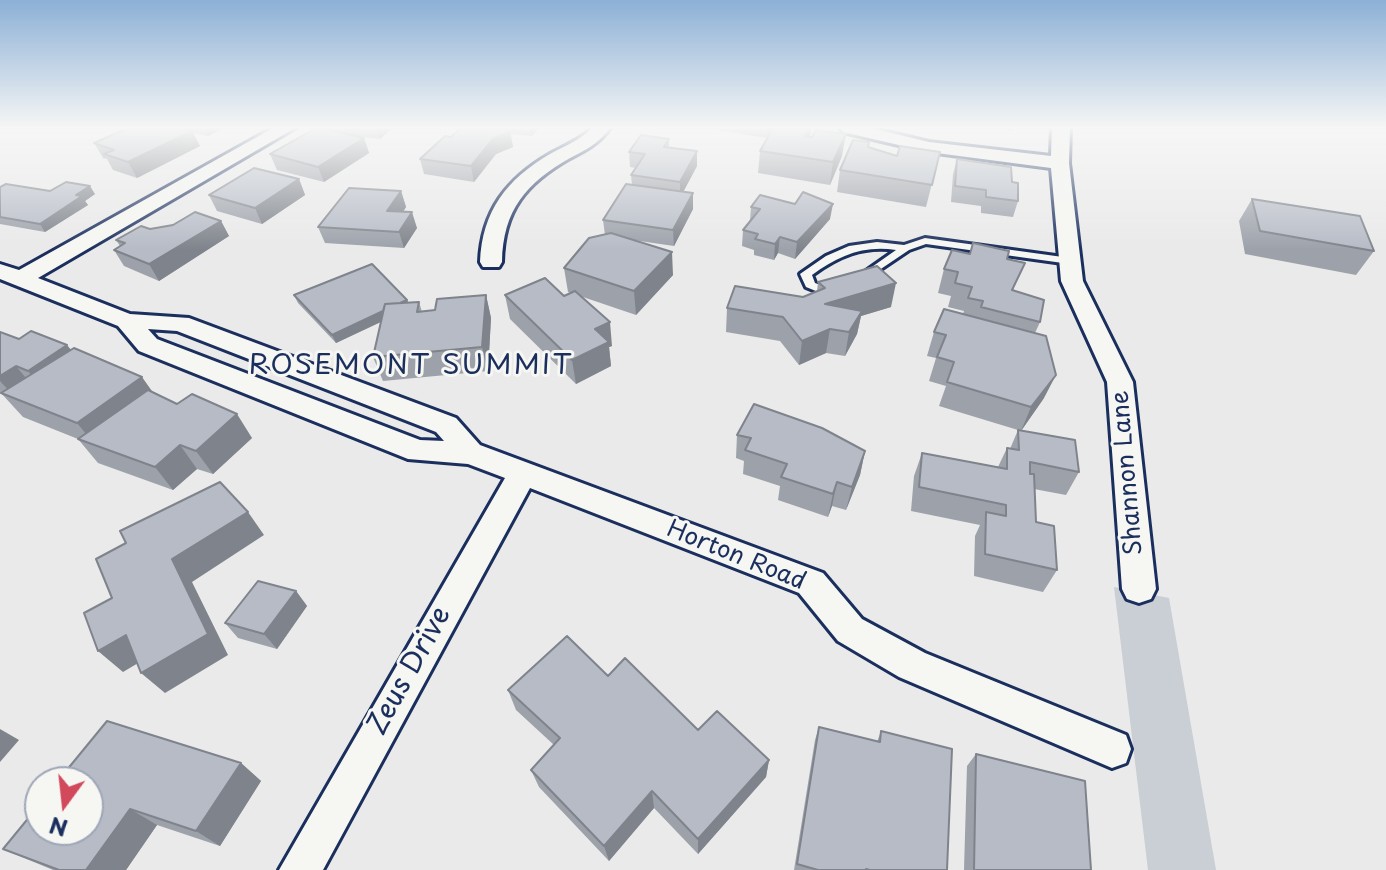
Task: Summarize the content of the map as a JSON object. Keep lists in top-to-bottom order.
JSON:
{
  "streets": {
    "street": ["Shannon Lane", "Horton Road", "Zeus Drive"]
  },
  "crossings": [
    ["Horton Road", "Zeus Drive"]
  ],
  "districts": ["ROSEMONT SUMMIT"],
  "north": "bottom"
}
